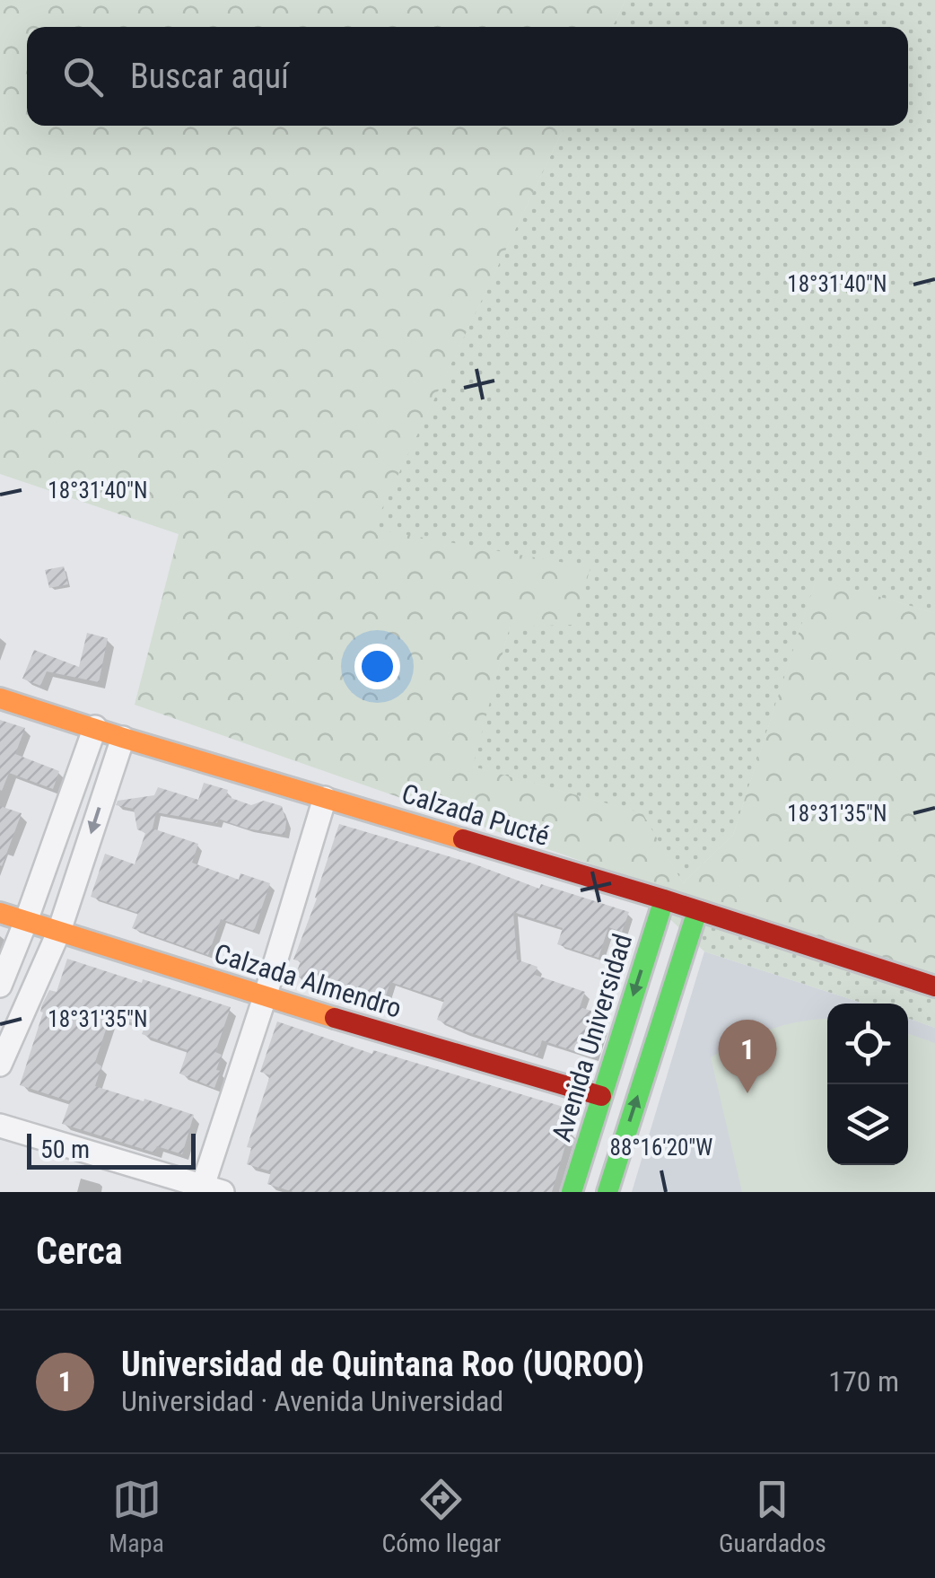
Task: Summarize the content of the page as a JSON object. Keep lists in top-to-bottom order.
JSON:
{
  "streets": {
    "street": ["Calzada Pucté", "Calzada Almendro", "Avenida Universidad"]
  },
  "crossings": [
    ["Calzada Pucté", "Avenida Universidad"],
    ["Calzada Almendro", "Avenida Universidad"]
  ],
  "scale_bar": "50 m",
  "page": {
    "search": "Buscar aquí",
    "pins": "1",
    "scale": "50 m",
    "heading": "Cerca",
    "list": [
      {
        "mark": "1",
        "name": "Universidad de Quintana Roo (UQROO)",
        "note": "Universidad · Avenida Universidad",
        "value": "170 m"
      }
    ],
    "nav": ["Mapa", "Cómo llegar", "Guardados"]
  },
  "coordinates": ["18°31'40\"N", "18°31'35\"N", "88°16'20\"W"]
}
